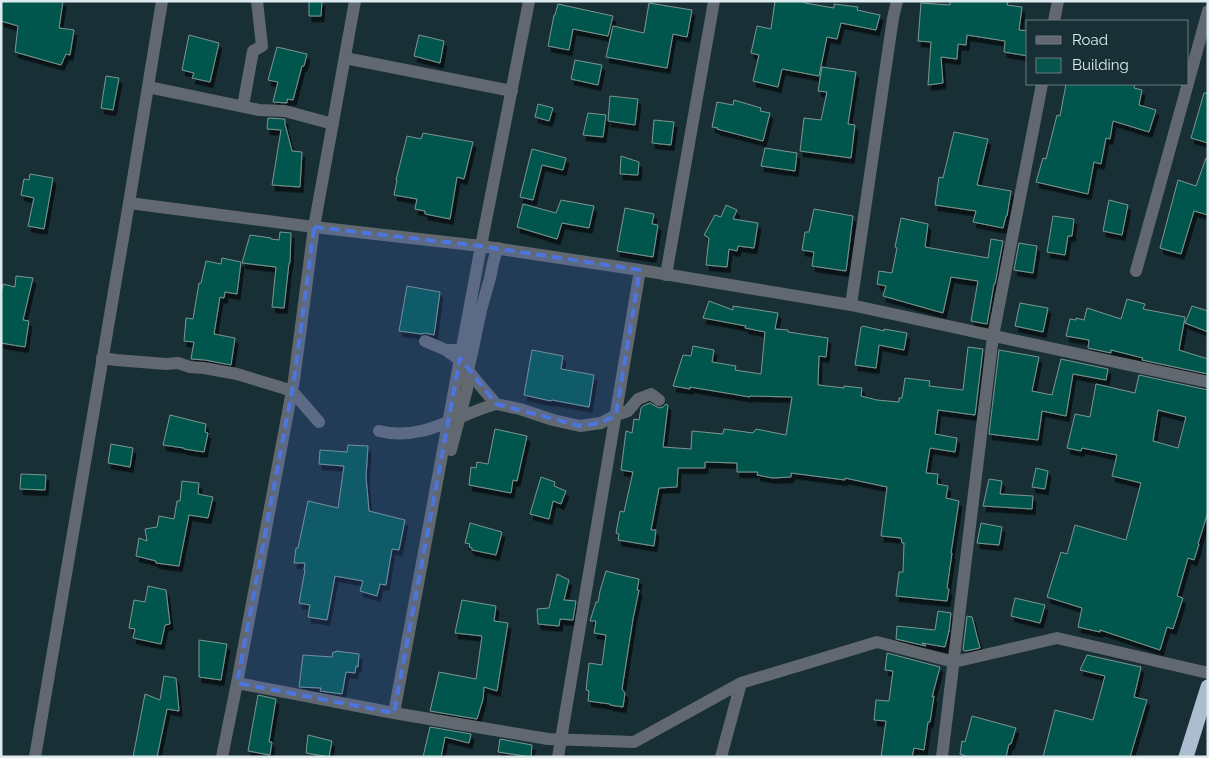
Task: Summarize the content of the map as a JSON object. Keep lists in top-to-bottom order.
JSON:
{
  "legend": ["Road", "Building"]
}
